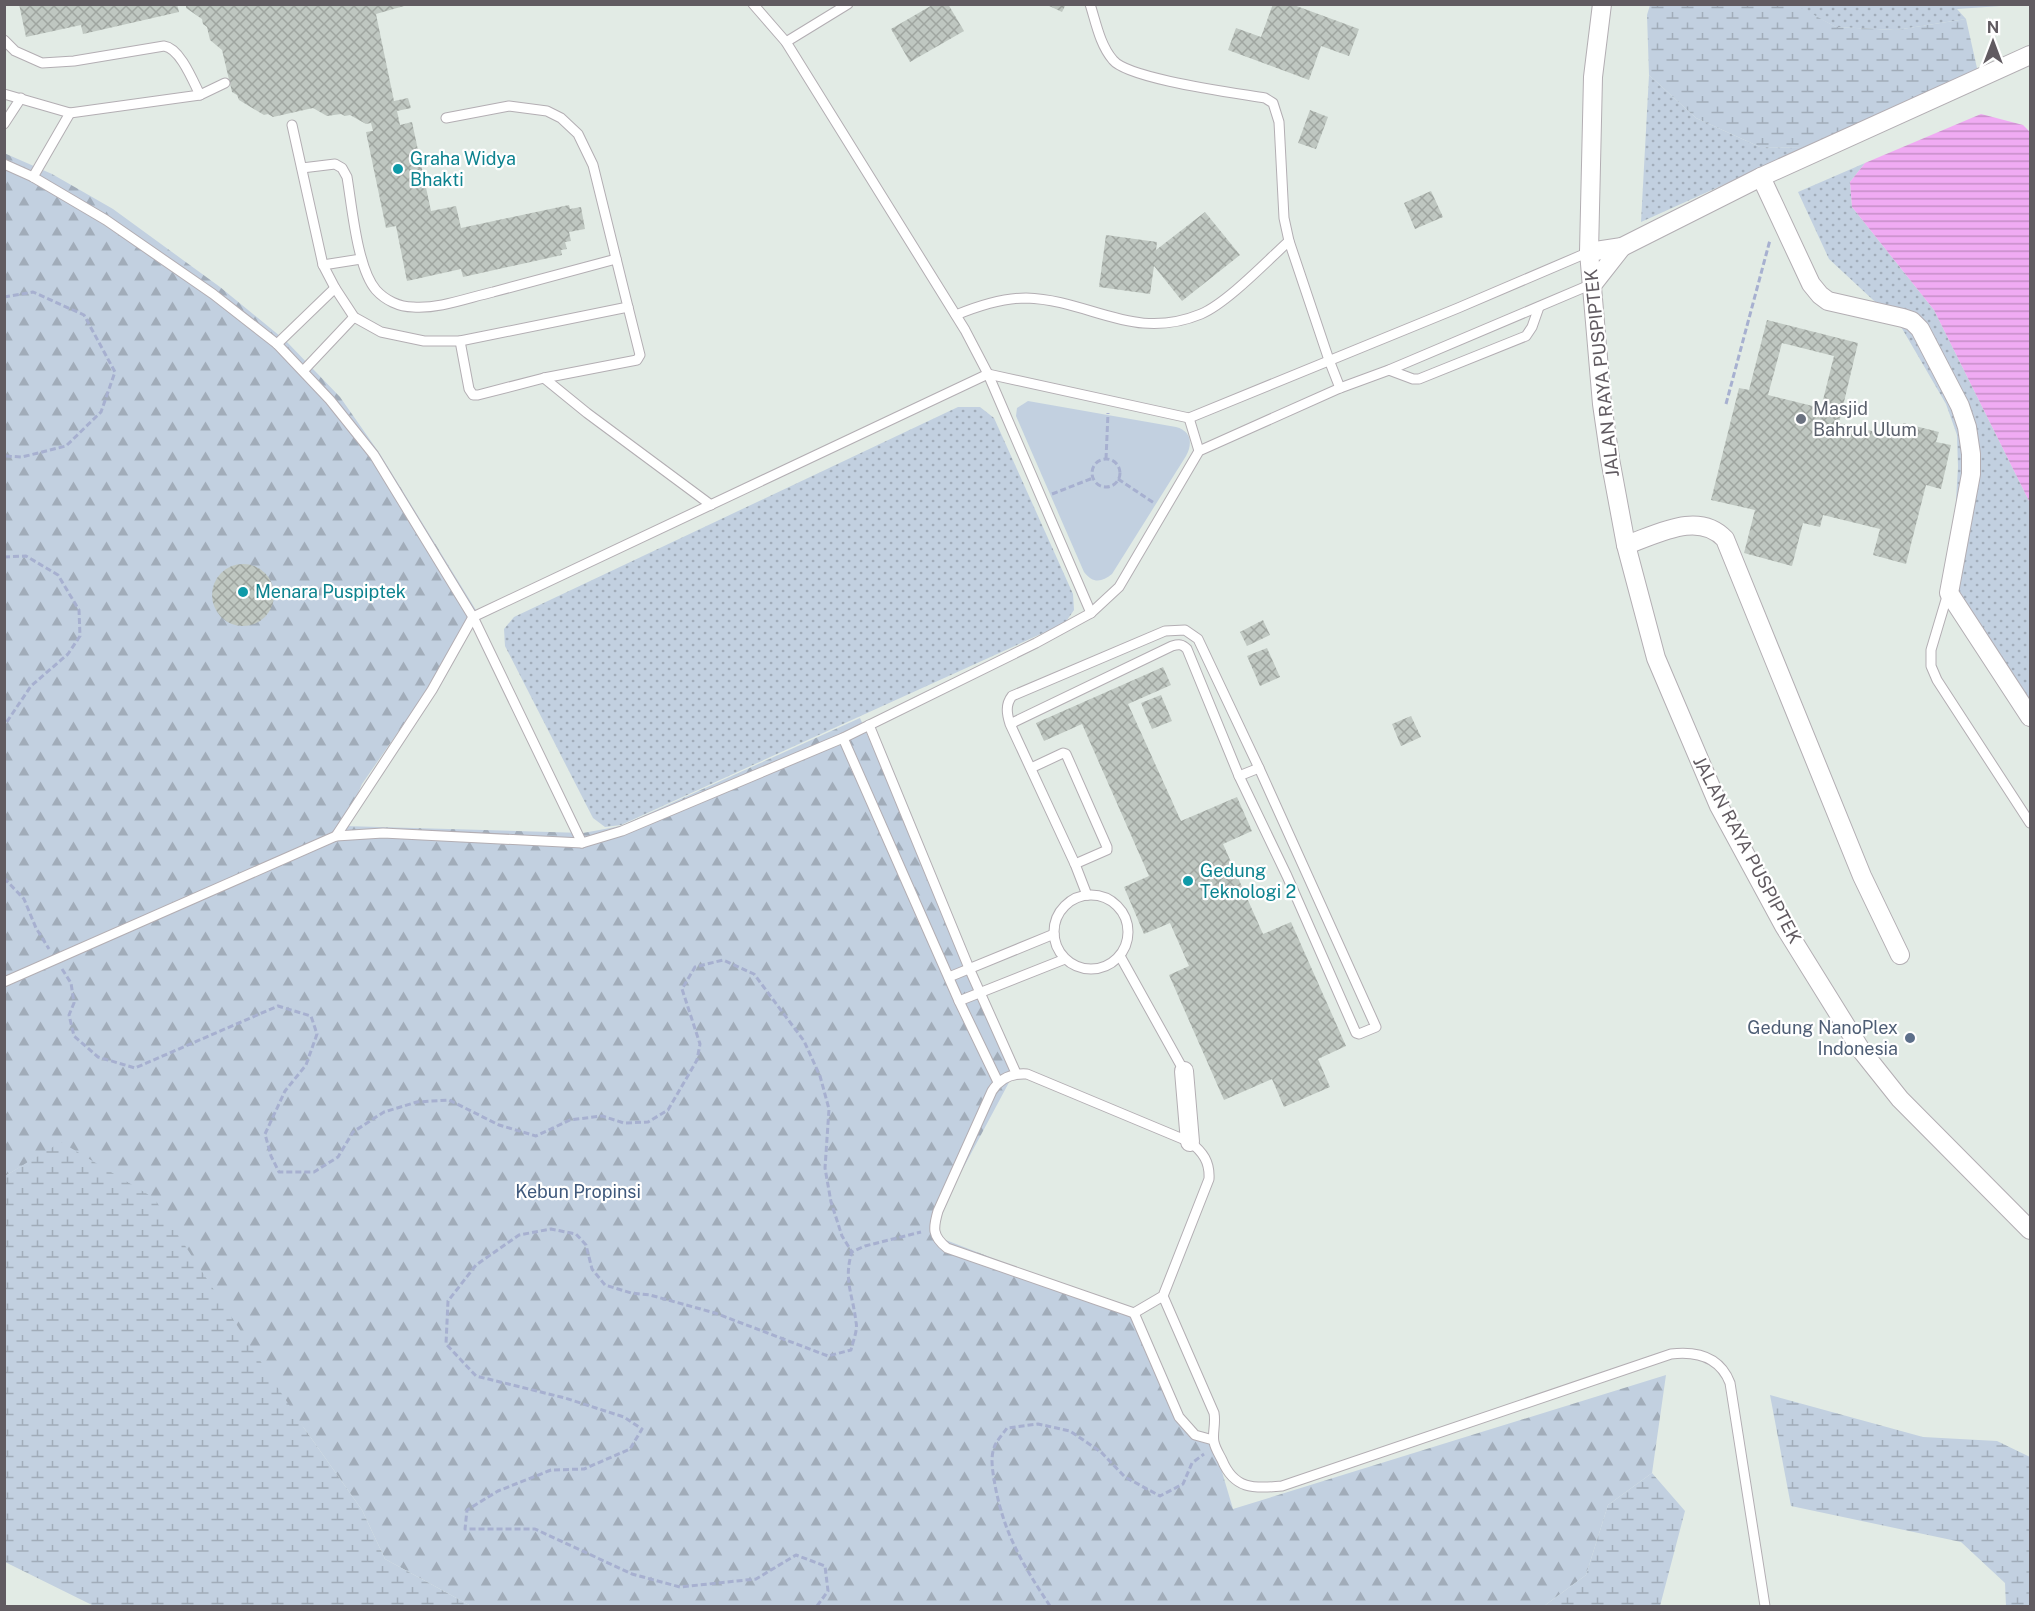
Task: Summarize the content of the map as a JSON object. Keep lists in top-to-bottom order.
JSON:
{
  "streets": {
    "street": ["JALAN RAYA PUSPIPTEK"]
  },
  "parks": ["Kebun Propinsi"],
  "places": [
    "Graha Widya Bhakti",
    "Masjid Bahrul Ulum",
    "Menara Puspiptek",
    "Gedung Teknologi 2",
    "Gedung NanoPlex Indonesia"
  ],
  "north": "top"
}
